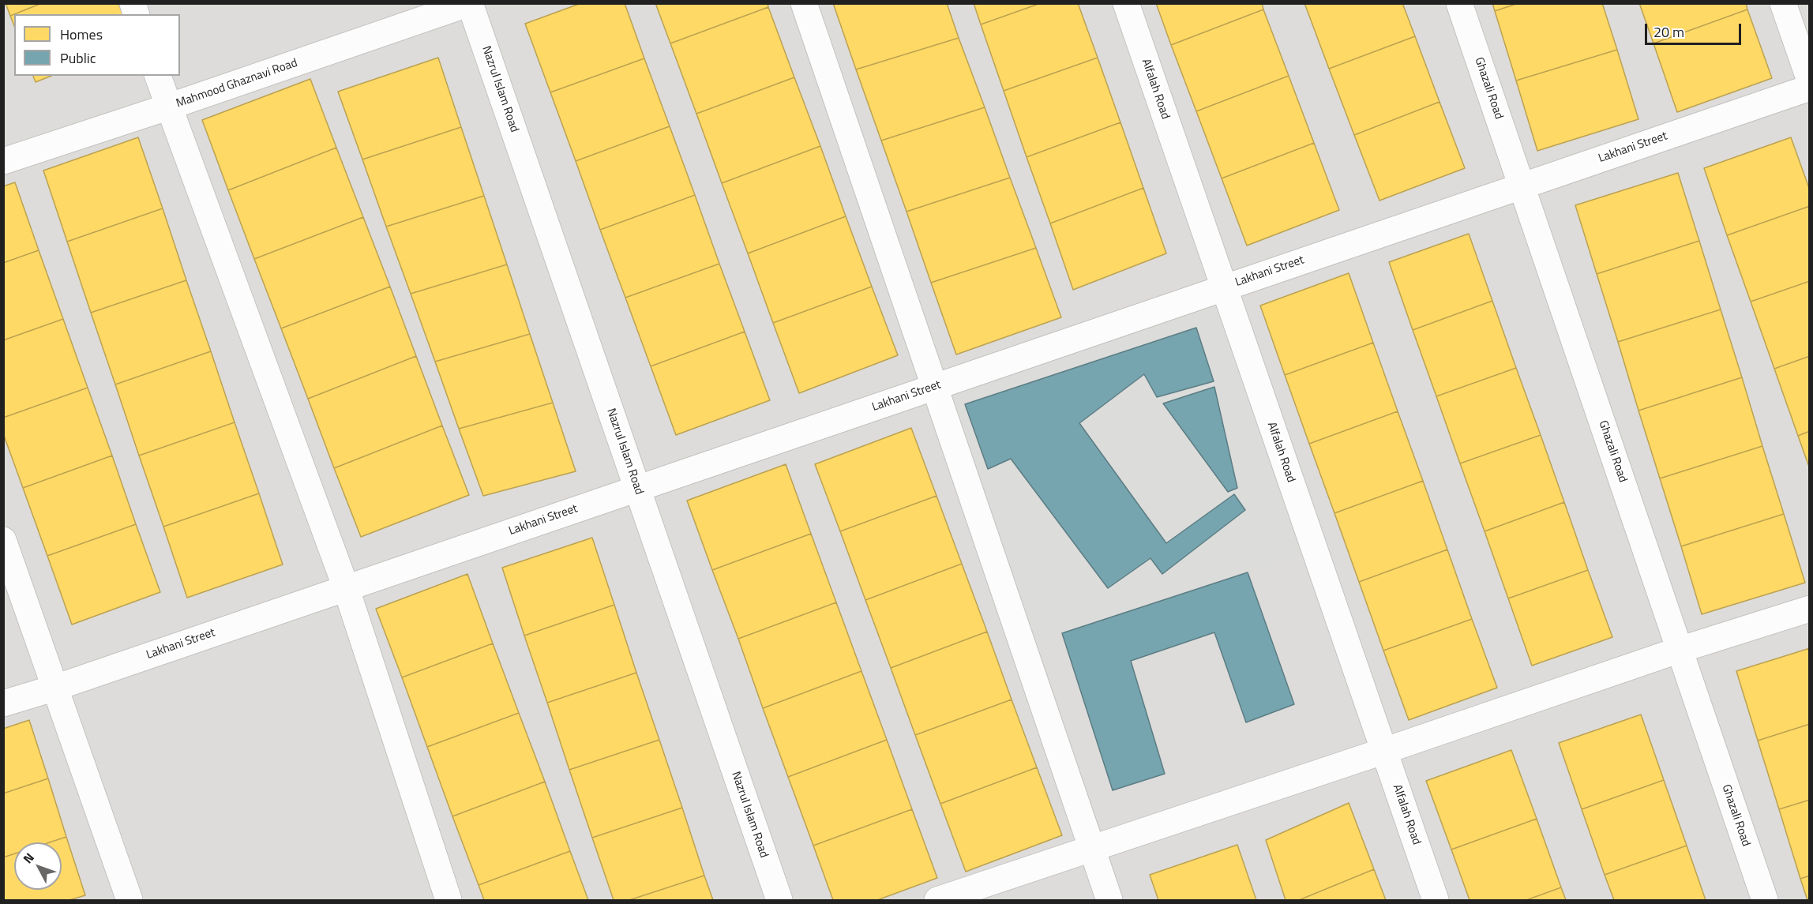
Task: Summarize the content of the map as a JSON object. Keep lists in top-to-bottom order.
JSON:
{
  "streets": {
    "street": [
      "Mahmood Ghaznavi Road",
      "Ghazali Road",
      "Nazrul Islam Road",
      "Alfalah Road",
      "Lakhani Street"
    ]
  },
  "crossings": [
    ["Mahmood Ghaznavi Road", "Nazrul Islam Road"],
    ["Ghazali Road", "Lakhani Street"],
    ["Nazrul Islam Road", "Lakhani Street"],
    ["Alfalah Road", "Lakhani Street"]
  ],
  "legend": ["Homes", "Public"],
  "scale_bar": "20 m",
  "north": "top left"
}
